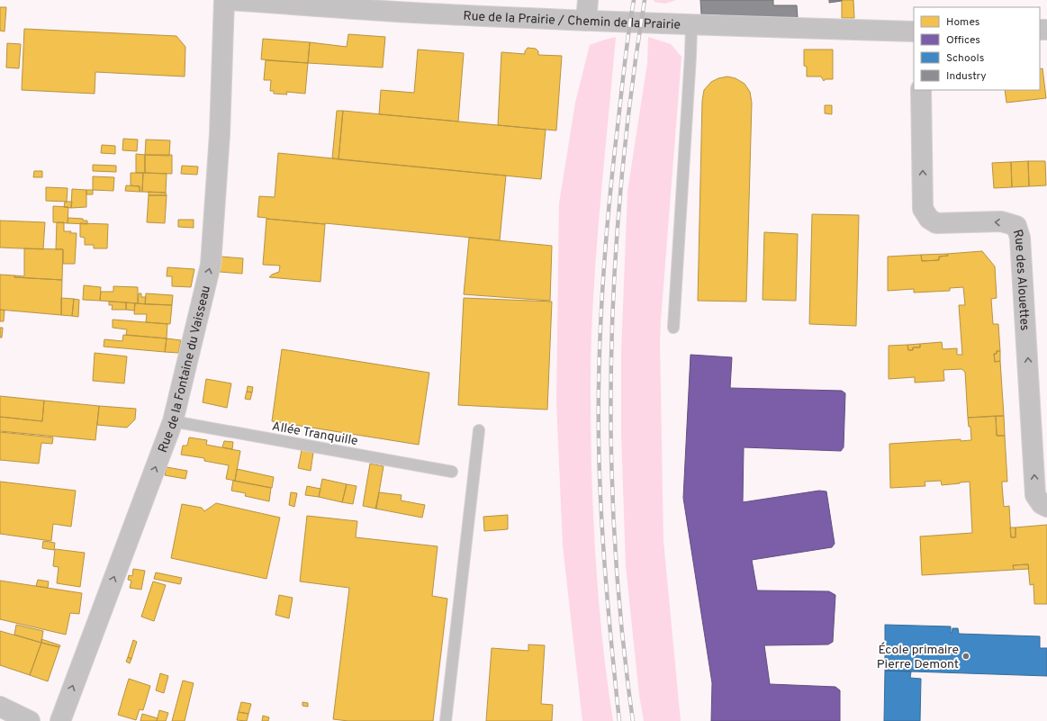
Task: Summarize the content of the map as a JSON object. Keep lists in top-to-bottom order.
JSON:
{
  "streets": {
    "street": ["Rue de la Prairie / Chemin de la Prairie", "Rue des Alouettes", "Rue de la Fontaine du Vaisseau"],
    "lane": ["Allée Tranquille"]
  },
  "crossings": [
    ["Rue de la Fontaine du Vaisseau", "Allée Tranquille"]
  ],
  "one_way": ["Rue des Alouettes", "Rue de la Fontaine du Vaisseau"],
  "places": ["École primaire Pierre Demont"],
  "legend": [
    "Homes",
    "Offices",
    "Schools",
    "Industry"
  ]
}
